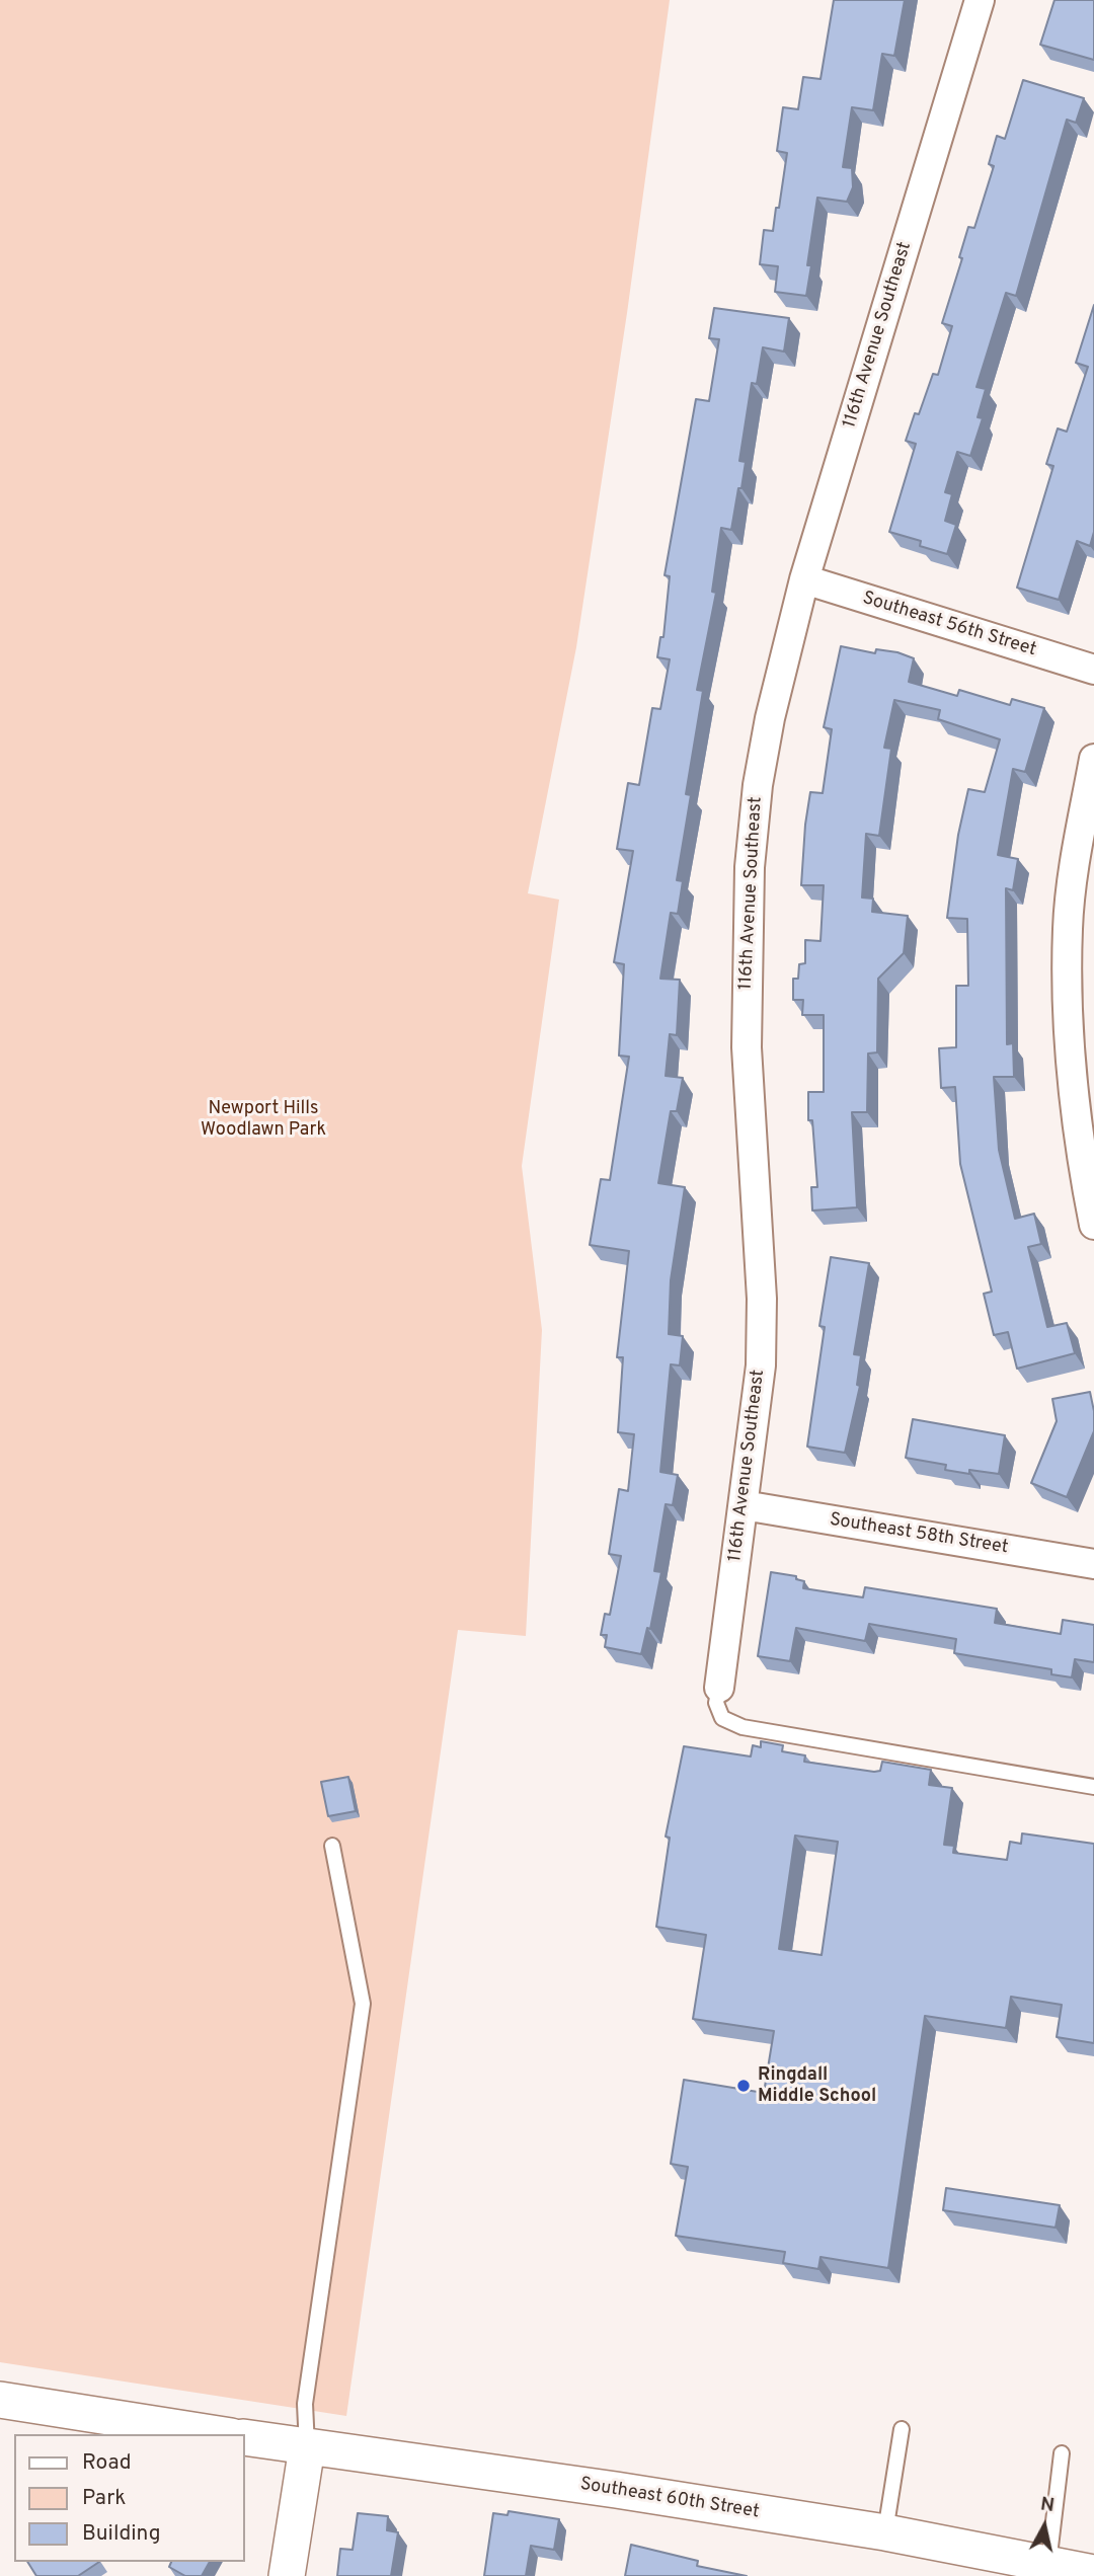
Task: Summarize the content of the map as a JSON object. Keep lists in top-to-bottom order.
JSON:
{
  "streets": {
    "street": [
      "116th Avenue Southeast",
      "Southeast 56th Street",
      "Southeast 58th Street",
      "Southeast 60th Street"
    ]
  },
  "crossings": [
    ["116th Avenue Southeast", "Southeast 56th Street"],
    ["116th Avenue Southeast", "Southeast 58th Street"]
  ],
  "parks": ["Newport Hills Woodlawn Park"],
  "places": ["Ringdall Middle School"],
  "legend": ["Road", "Park", "Building"],
  "north": "top"
}
